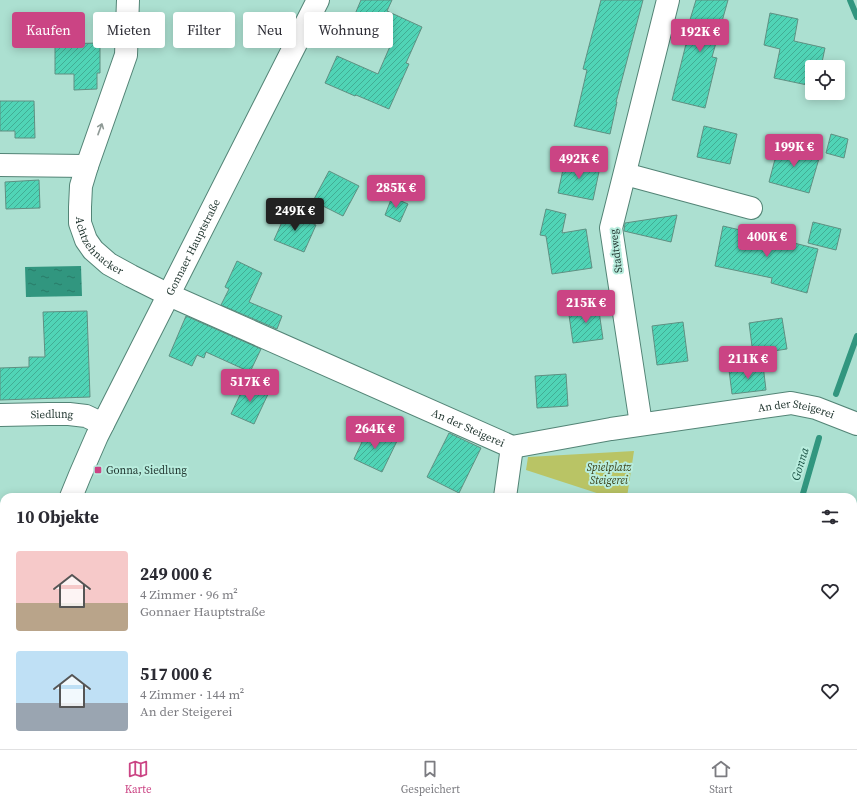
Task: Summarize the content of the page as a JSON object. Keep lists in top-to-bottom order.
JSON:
{
  "streets": {
    "street": [
      "Achtzehnacker",
      "Gonnaer Hauptstraße",
      "Stadtweg",
      "An der Steigerei",
      "Siedlung"
    ]
  },
  "crossings": [
    ["Achtzehnacker", "Gonnaer Hauptstraße"],
    ["Achtzehnacker", "An der Steigerei"],
    ["Gonnaer Hauptstraße", "An der Steigerei"],
    ["Gonnaer Hauptstraße", "Siedlung"],
    ["Stadtweg", "An der Steigerei"]
  ],
  "one_way": ["Achtzehnacker"],
  "water": ["Gonna"],
  "parks": ["Spielplatz Steigerei"],
  "places": {
    "transit": ["Gonna, Siedlung"]
  },
  "page": {
    "chip": [
      "Kaufen",
      "Mieten",
      "Filter",
      "Neu",
      "Wohnung"
    ],
    "price": [
      "192K €",
      "199K €",
      "492K €",
      "285K €",
      "249K €",
      "400K €",
      "215K €",
      "211K €",
      "517K €",
      "264K €"
    ],
    "heading": "10 Objekte",
    "list": [
      {
        "name": "249 000 €",
        "note": "4 Zimmer · 96 m² · Gonnaer Hauptstraße"
      },
      {
        "name": "517 000 €",
        "note": "4 Zimmer · 144 m² · An der Steigerei"
      }
    ],
    "tabs": ["Karte", "Gespeichert", "Start"]
  }
}
